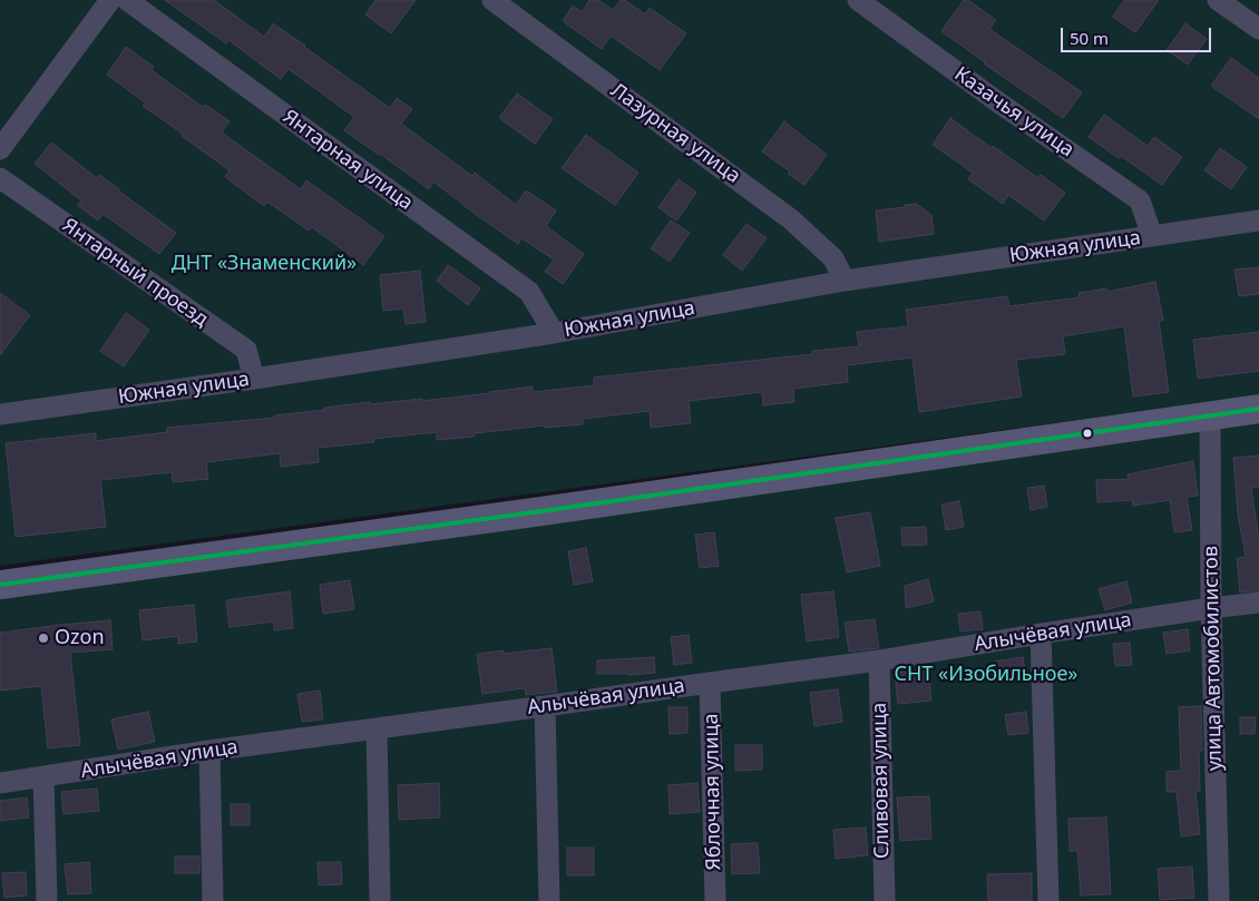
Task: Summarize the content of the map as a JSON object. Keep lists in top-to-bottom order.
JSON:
{
  "streets": {
    "street": [
      "Казачья улица",
      "Лазурная улица",
      "Янтарная улица",
      "Южная улица",
      "Янтарный проезд",
      "Алычёвая улица",
      "улица Автомобилистов",
      "Сливовая улица",
      "Яблочная улица"
    ]
  },
  "crossings": [
    ["Казачья улица", "Южная улица"],
    ["Лазурная улица", "Южная улица"],
    ["Янтарная улица", "Южная улица"],
    ["Южная улица", "Янтарный проезд"],
    ["Алычёвая улица", "улица Автомобилистов"],
    ["Алычёвая улица", "Сливовая улица"],
    ["Алычёвая улица", "Яблочная улица"]
  ],
  "parks": ["ДНТ «Знаменский»", "СНТ «Изобильное»"],
  "places": ["Ozon"],
  "scale_bar": "50 m"
}
